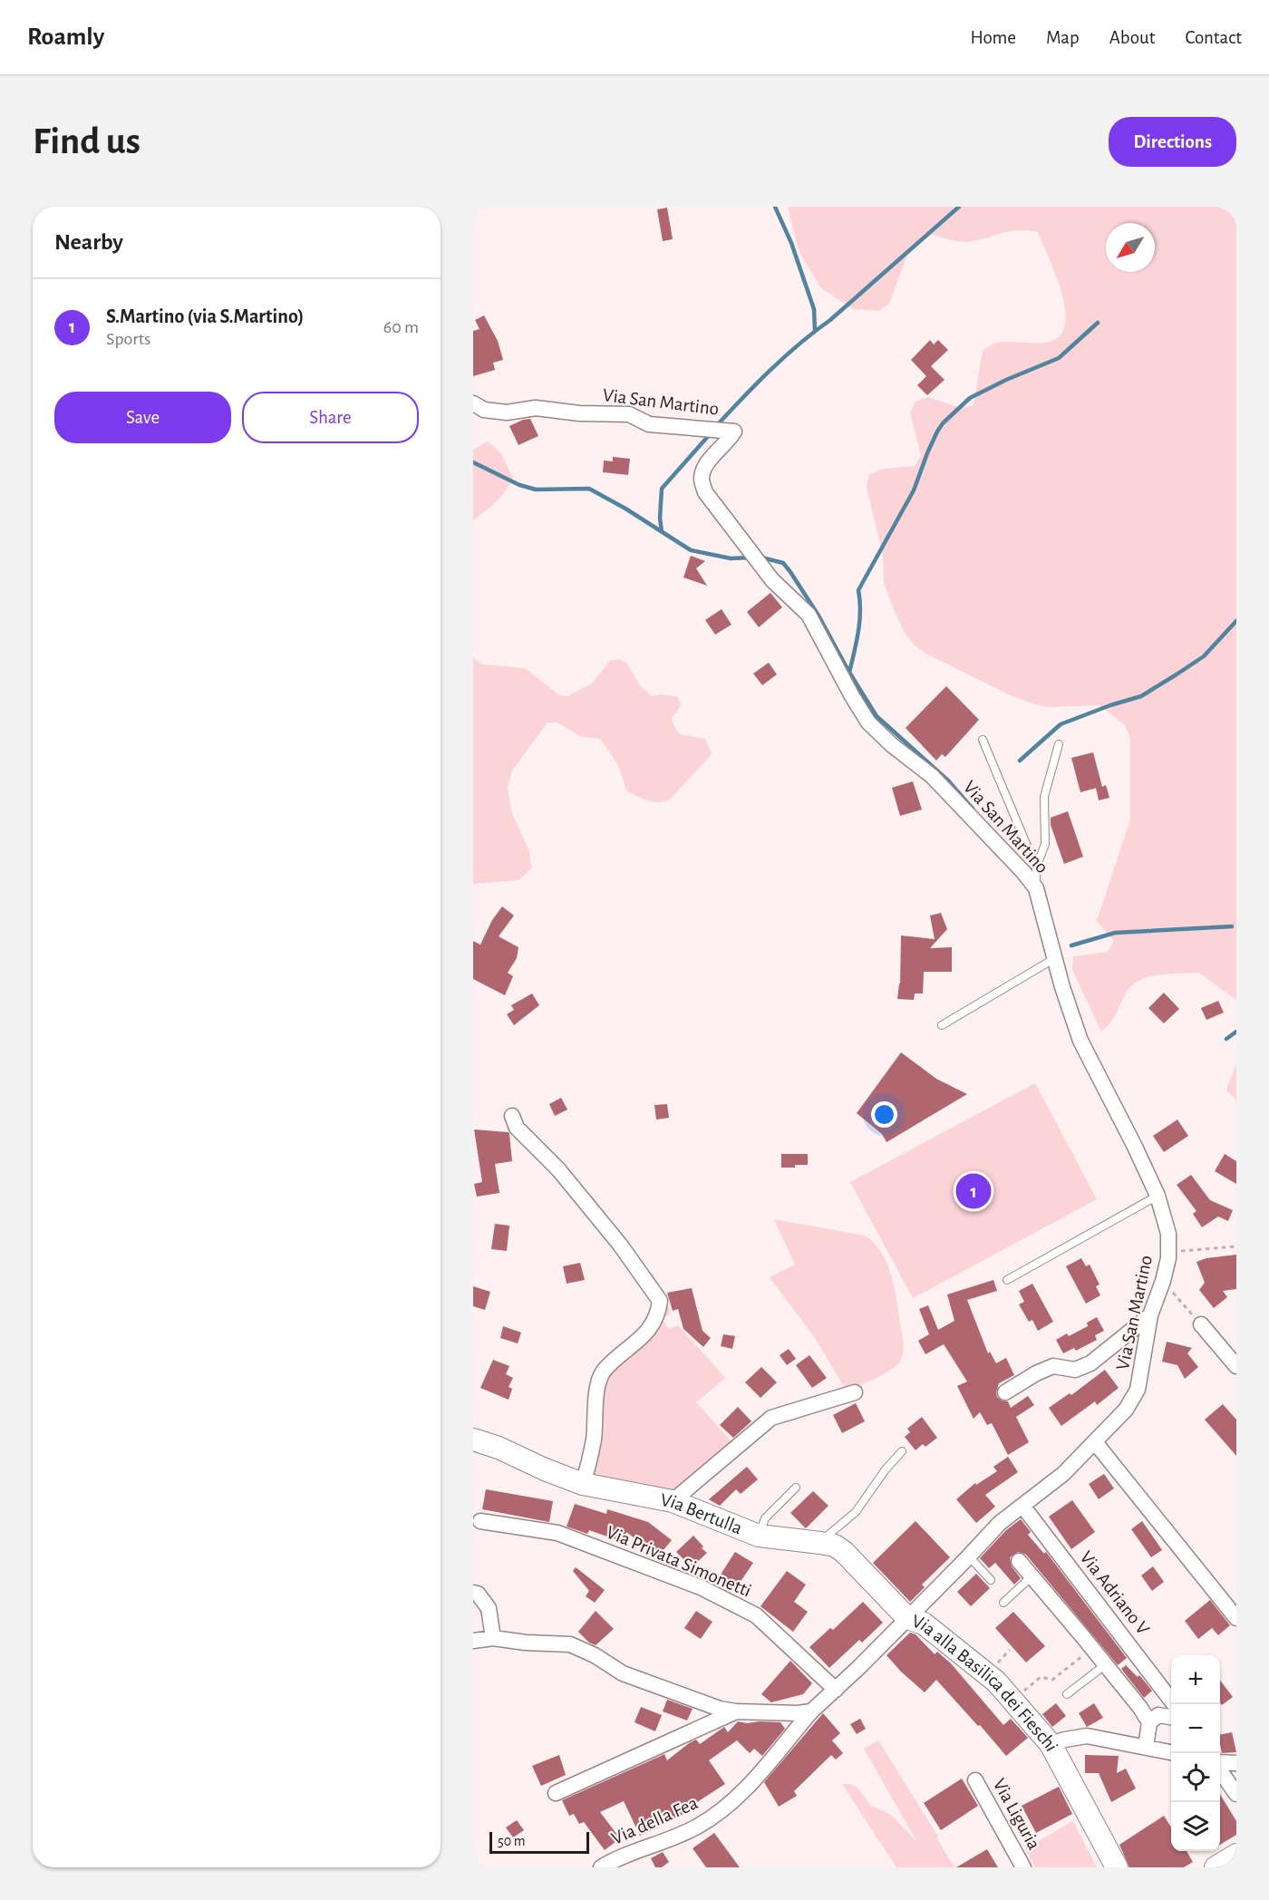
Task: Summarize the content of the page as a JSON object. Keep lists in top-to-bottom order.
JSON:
{
  "streets": {
    "street": [
      "Via San Martino",
      "Via Bertulla",
      "Via Privata Simonetti",
      "Via Adriano V",
      "Via alla Basilica dei Fieschi",
      "Via Liguria",
      "Via della Fea"
    ]
  },
  "crossings": [
    ["Via San Martino", "Via Bertulla"],
    ["Via San Martino", "Via Adriano V"],
    ["Via San Martino", "Via alla Basilica dei Fieschi"],
    ["Via Bertulla", "Via alla Basilica dei Fieschi"],
    ["Via Privata Simonetti", "Via alla Basilica dei Fieschi"],
    ["Via alla Basilica dei Fieschi", "Via della Fea"]
  ],
  "scale_bar": "50 m",
  "north": "bottom left",
  "page": {
    "header": "Roamly",
    "nav": [
      "Home",
      "Map",
      "About",
      "Contact"
    ],
    "buttons": [
      "Directions",
      ["Save", "Share"]
    ],
    "title": "Find us",
    "heading": "Nearby",
    "list": [
      {
        "mark": "1",
        "name": "S.Martino (via S.Martino)",
        "note": "Sports",
        "value": "60 m"
      }
    ],
    "pins": "1",
    "map_buttons": ["+", "−"],
    "scale": "50 m"
  }
}
